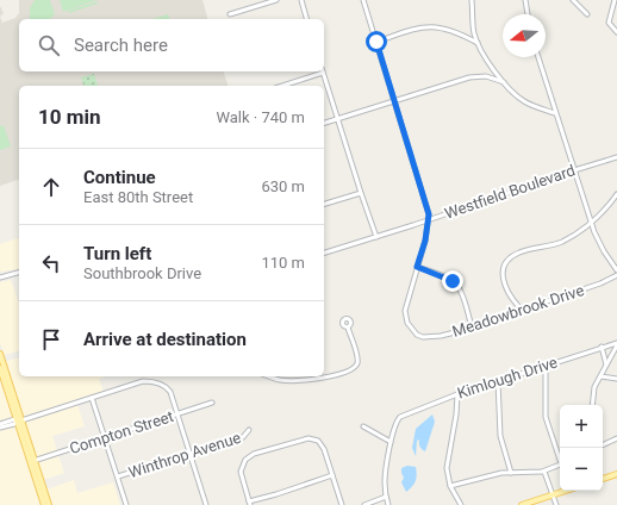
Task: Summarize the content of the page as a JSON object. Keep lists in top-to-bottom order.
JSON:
{
  "streets": {
    "street": [
      "Westfield Boulevard",
      "Meadowbrook Drive",
      "Kimlough Drive",
      "Compton Street",
      "Winthrop Avenue"
    ]
  },
  "north": "left",
  "page": {
    "search": "Search here",
    "heading": ["10 min", "Walk · 740 m"],
    "list": [
      ["Continue", "East 80th Street", "630 m"],
      ["Turn left", "Southbrook Drive", "110 m"],
      "Arrive at destination"
    ],
    "map_buttons": ["+", "−"]
  }
}
